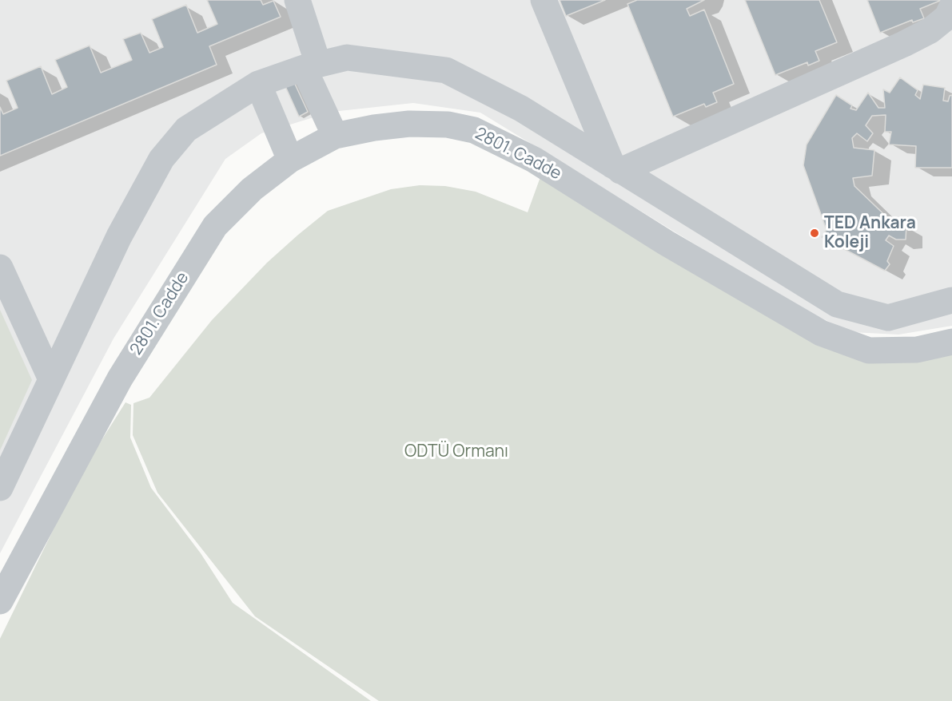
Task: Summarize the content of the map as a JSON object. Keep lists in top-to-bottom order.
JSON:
{
  "streets": {
    "street": ["2801. Cadde"]
  },
  "parks": ["ODTÜ Ormanı"],
  "places": ["TED Ankara Koleji"]
}
